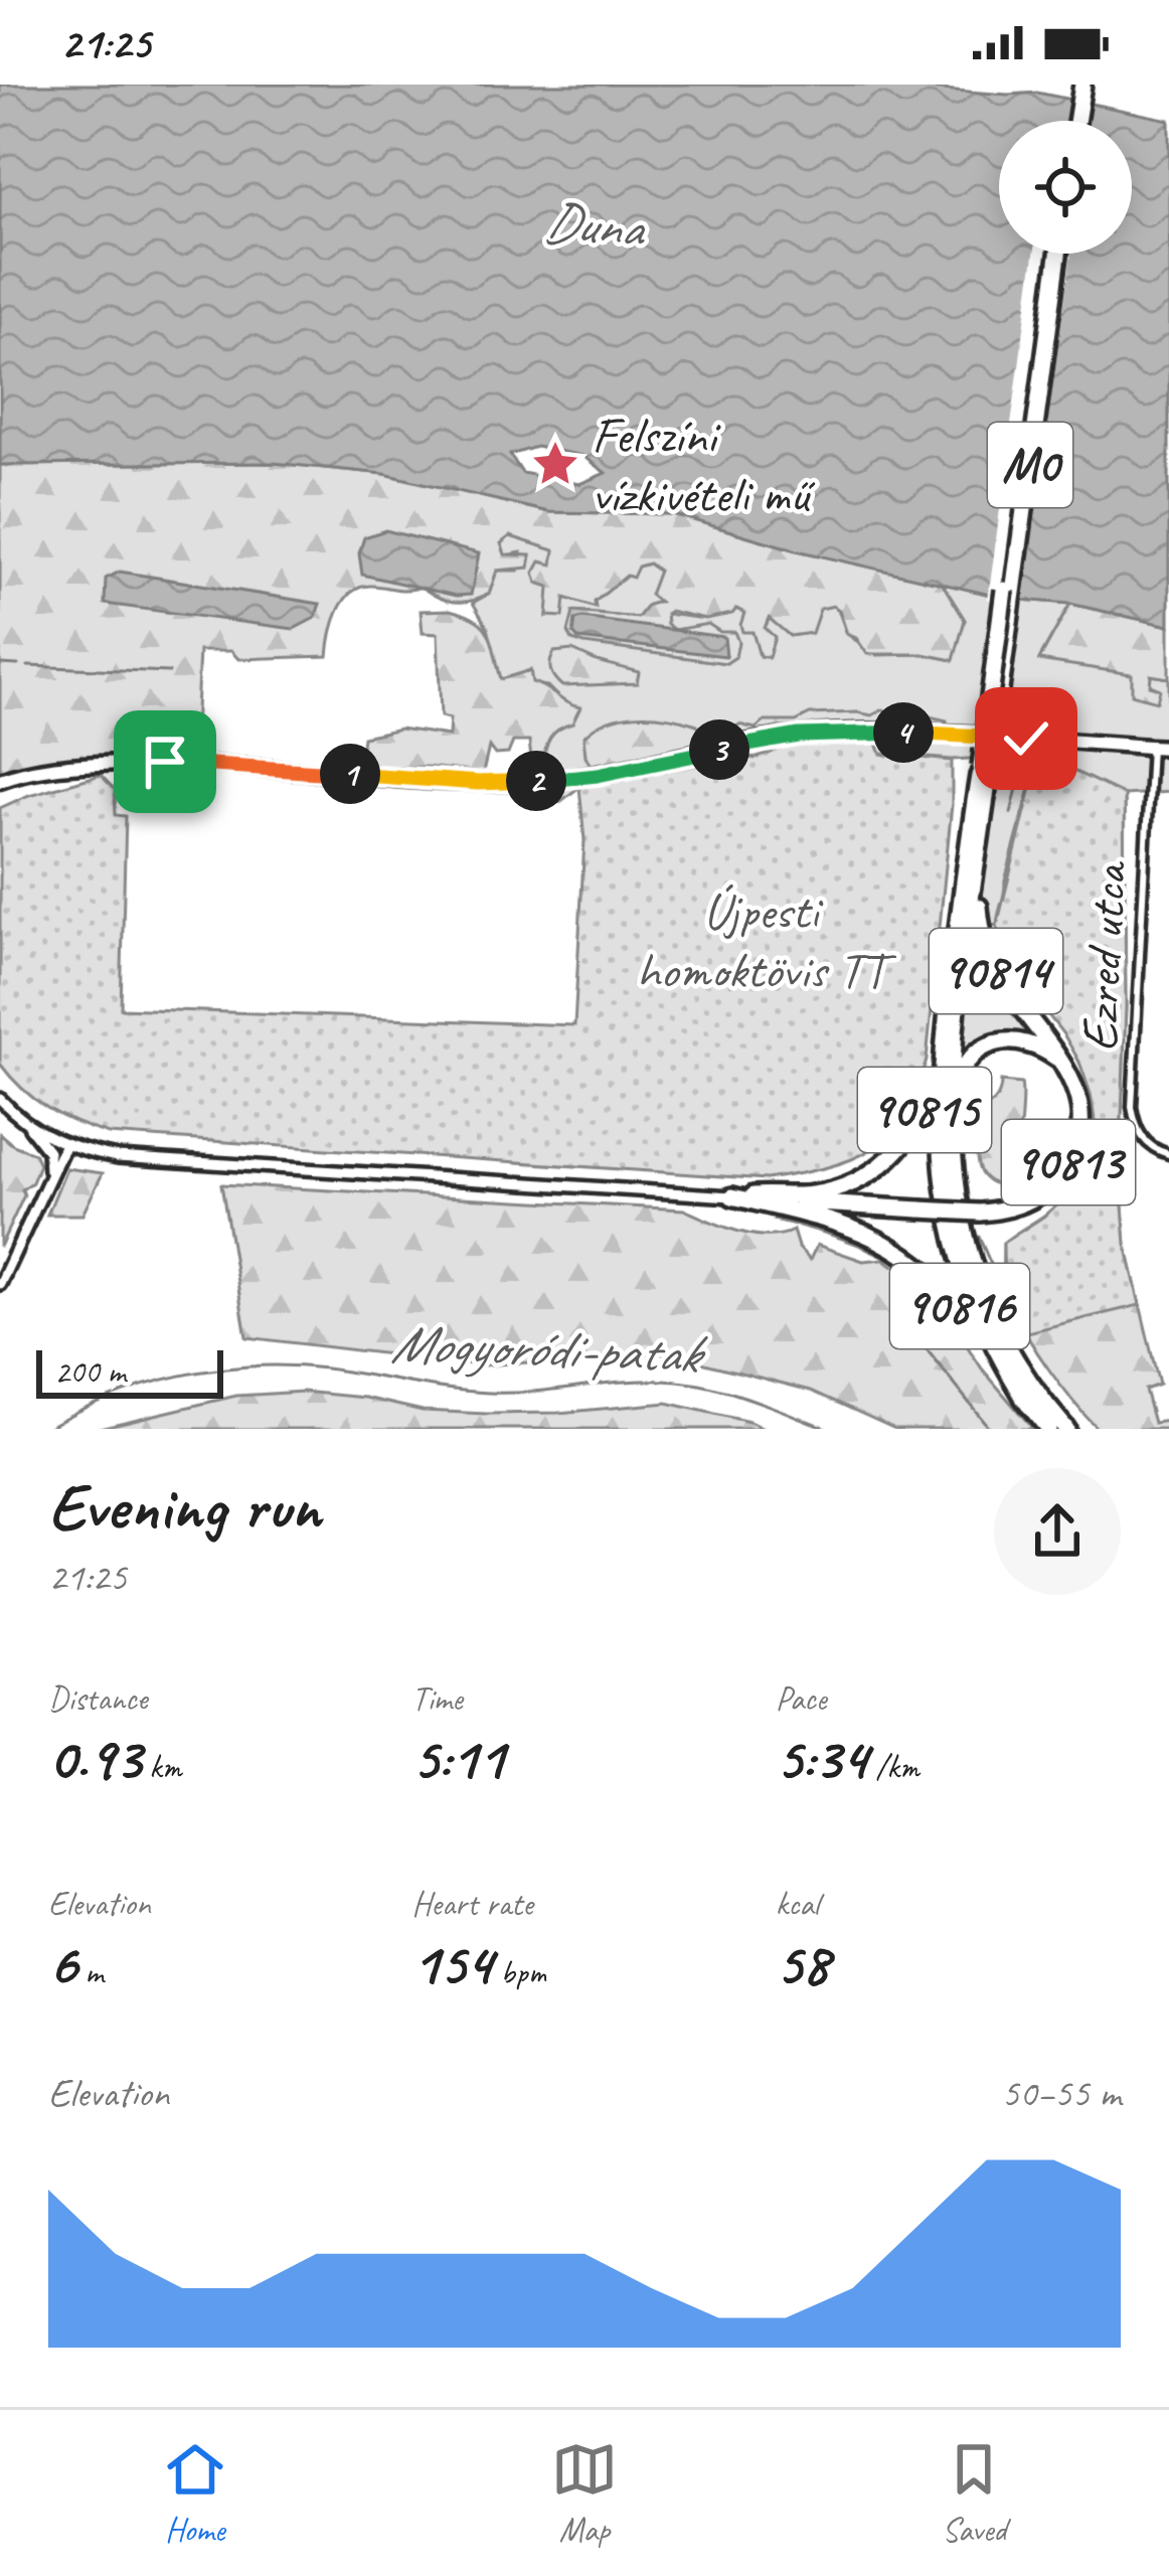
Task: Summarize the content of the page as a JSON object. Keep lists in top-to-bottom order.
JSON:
{
  "streets": {
    "highway": [
      "M0",
      "90814",
      "90815",
      "90813",
      "90816"
    ],
    "street": ["Ezred utca"]
  },
  "crossings": [
    ["M0", "90814"],
    ["M0", "90815"],
    ["M0", "90813"],
    ["M0", "90816"],
    ["90814", "90813"],
    ["90815", "90813"],
    ["90815", "90816"],
    ["90813", "90816"]
  ],
  "water": ["Duna", "Mogyoródi-patak"],
  "parks": ["Újpesti homoktövis TT"],
  "places": {
    "place": ["Felszíni vízkivételi mű"]
  },
  "scale_bar": "200 m",
  "page": {
    "status": "21:25",
    "pins": [
      "4",
      "3",
      "1",
      "2"
    ],
    "scale": "200 m",
    "heading": ["Evening run", "21:25"],
    "stats": [
      ["Distance", "0.93 km"],
      ["Time", "5:11"],
      ["Pace", "5:34 /km"],
      ["Elevation", "6 m"],
      ["Heart rate", "154 bpm"],
      ["kcal", "58"]
    ],
    "chart": ["Elevation", "50–55 m"],
    "tabs": ["Home", "Map", "Saved"]
  }
}
